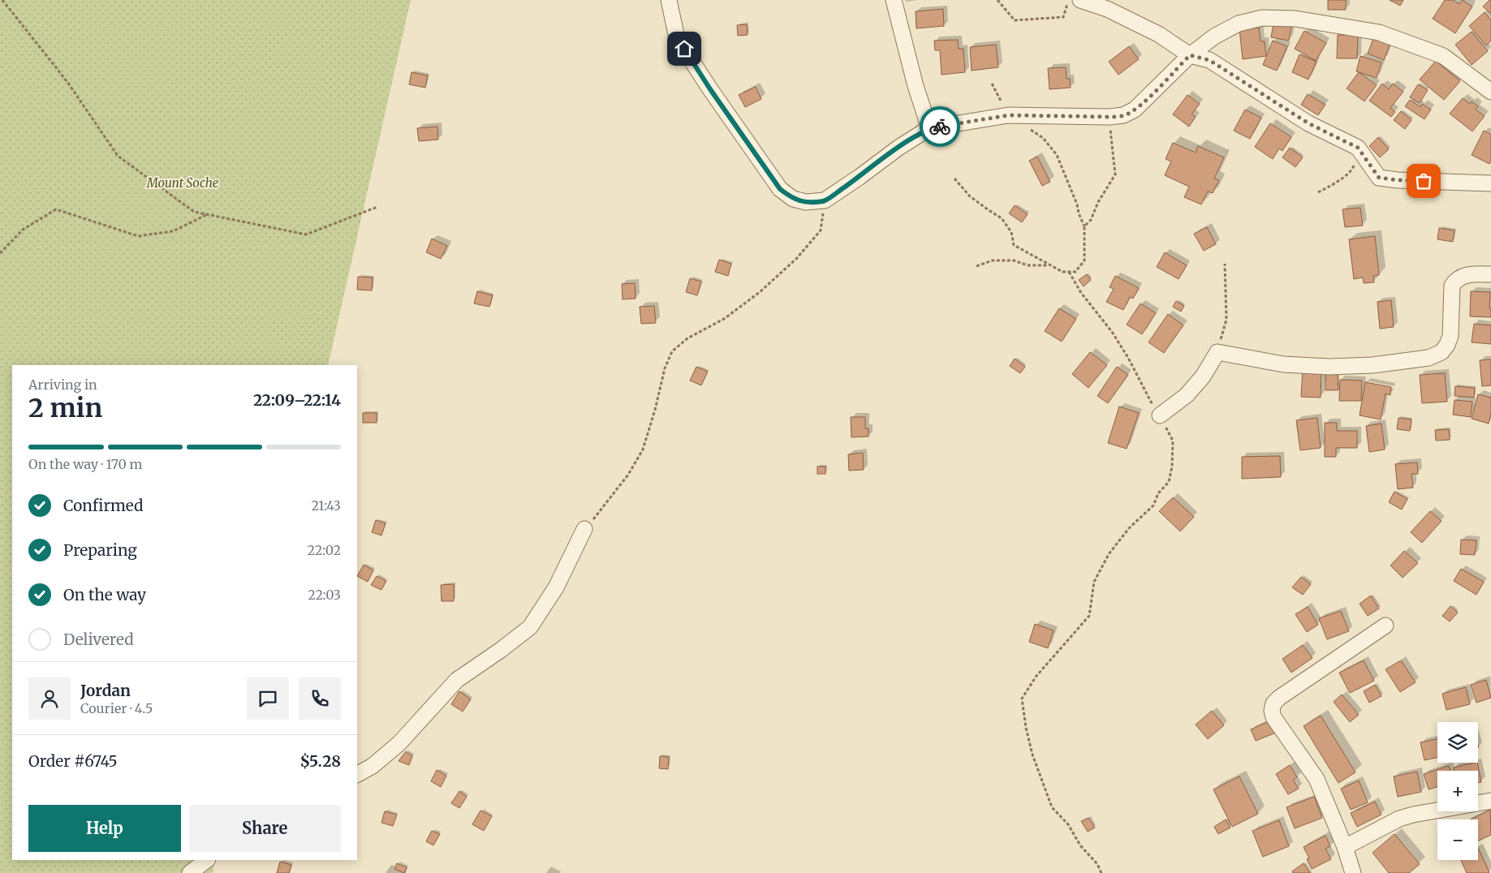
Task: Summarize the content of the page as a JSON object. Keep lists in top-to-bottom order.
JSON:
{
  "parks": ["Mount Soche"],
  "page": {
    "heading": ["2 min", "Arriving in", "22:09–22:14"],
    "panel": [
      "Jordan",
      "Courier · 4.5",
      "Order #6745",
      "$5.28"
    ],
    "bar": "On the way · 170 m",
    "list": [
      ["Confirmed", "21:43"],
      ["Preparing", "22:02"],
      ["On the way", "22:03"],
      "Delivered"
    ],
    "map_buttons": ["+", "−"],
    "buttons": ["Help", "Share"]
  }
}
